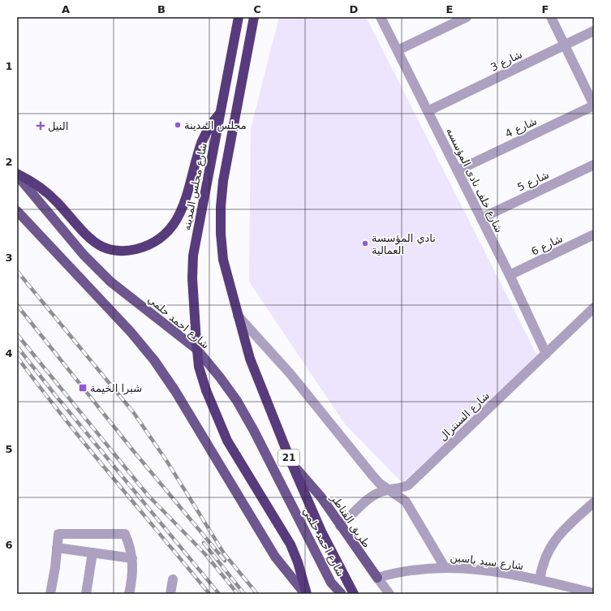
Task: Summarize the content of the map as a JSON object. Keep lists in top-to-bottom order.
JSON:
{
  "streets": {
    "highway": ["شارع مجلس المدينه", "21"],
    "main road": ["شارع احمد حلمي", "طريق القناطر"],
    "street": [
      "شارع 3",
      "شارع 4",
      "شارع خلف نادى المؤسسه",
      "شارع 5",
      "شارع 6",
      "شارع السنترال",
      "شارع سيد ياسين"
    ]
  },
  "crossings": [
    ["شارع 3", "شارع خلف نادى المؤسسه"],
    ["شارع 4", "شارع خلف نادى المؤسسه"],
    ["شارع خلف نادى المؤسسه", "شارع 5"],
    ["شارع خلف نادى المؤسسه", "شارع 6"],
    ["شارع خلف نادى المؤسسه", "شارع السنترال"],
    ["شارع السنترال", "طريق القناطر"],
    ["21", "طريق القناطر"],
    ["طريق القناطر", "شارع سيد ياسين"]
  ],
  "places": {
    "other": ["مجلس المدينة", "نادي المؤسسة العمالية"],
    "health": ["النيل"],
    "transit": ["شبرا الخيمة"]
  },
  "grid": {
    "columns": [
      "A",
      "B",
      "C",
      "D",
      "E",
      "F"
    ],
    "rows": [
      "1",
      "2",
      "3",
      "4",
      "5",
      "6"
    ]
  }
}
